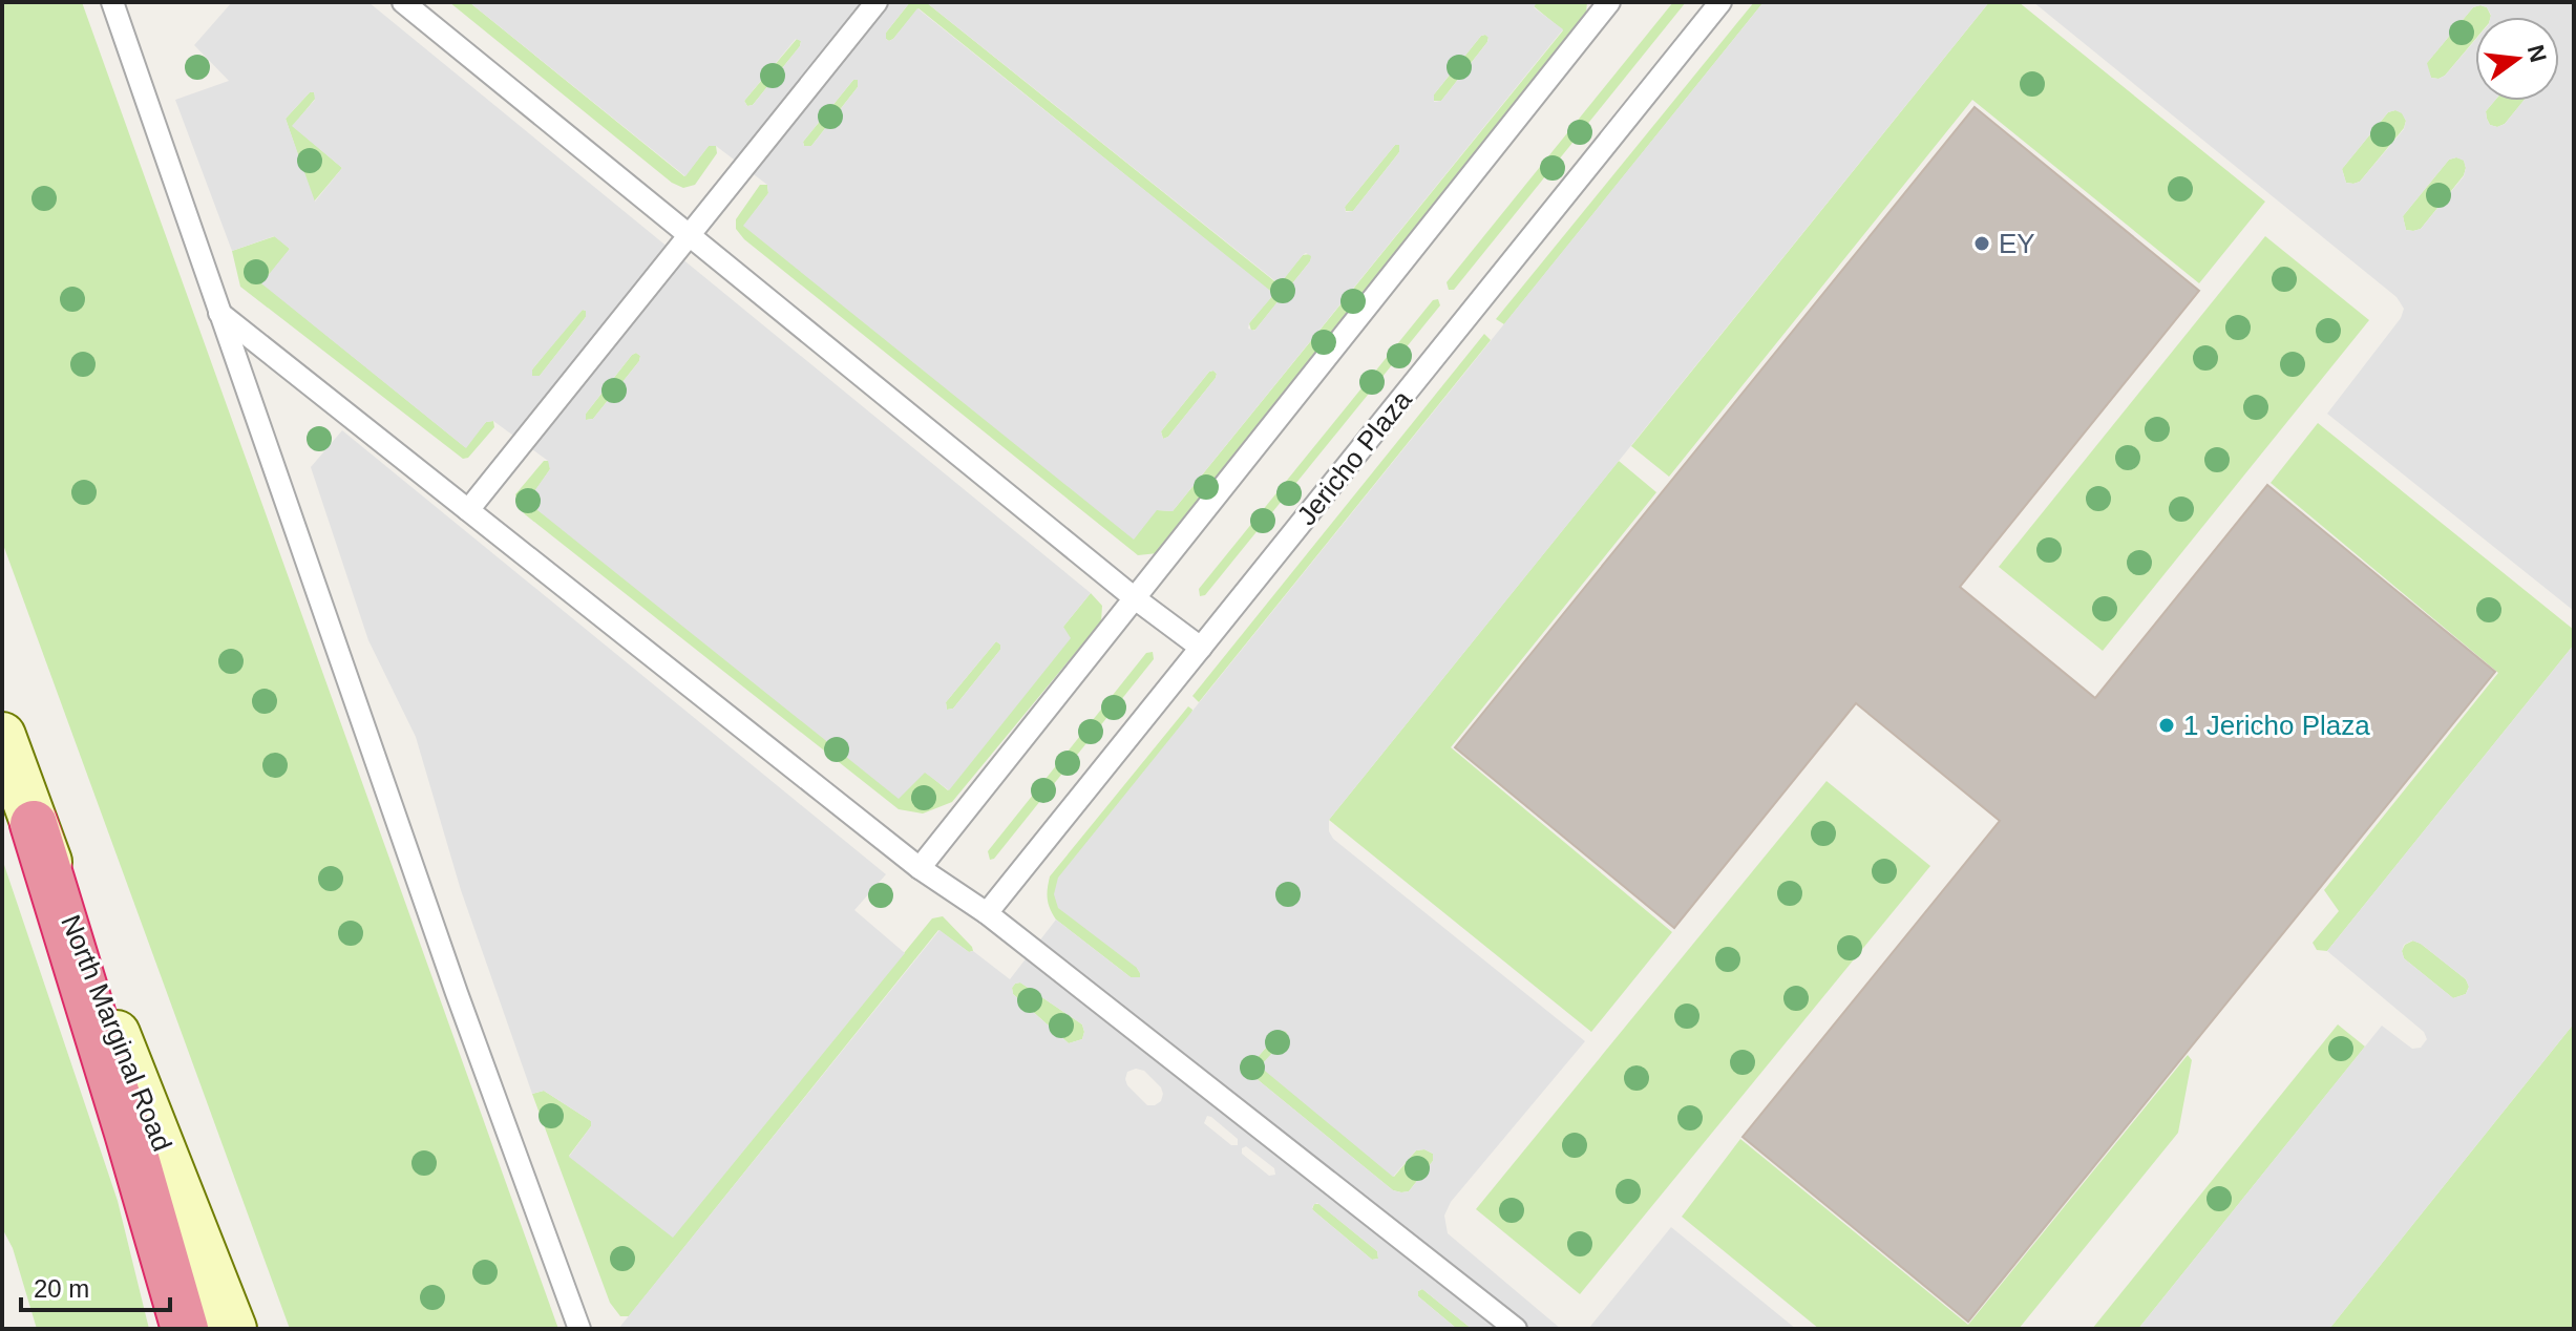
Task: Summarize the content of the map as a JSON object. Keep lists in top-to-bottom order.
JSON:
{
  "streets": {
    "main road": ["North Marginal Road"],
    "lane": ["Jericho Plaza"]
  },
  "places": ["EY", "1 Jericho Plaza"],
  "scale_bar": "20 m",
  "north": "right"
}
